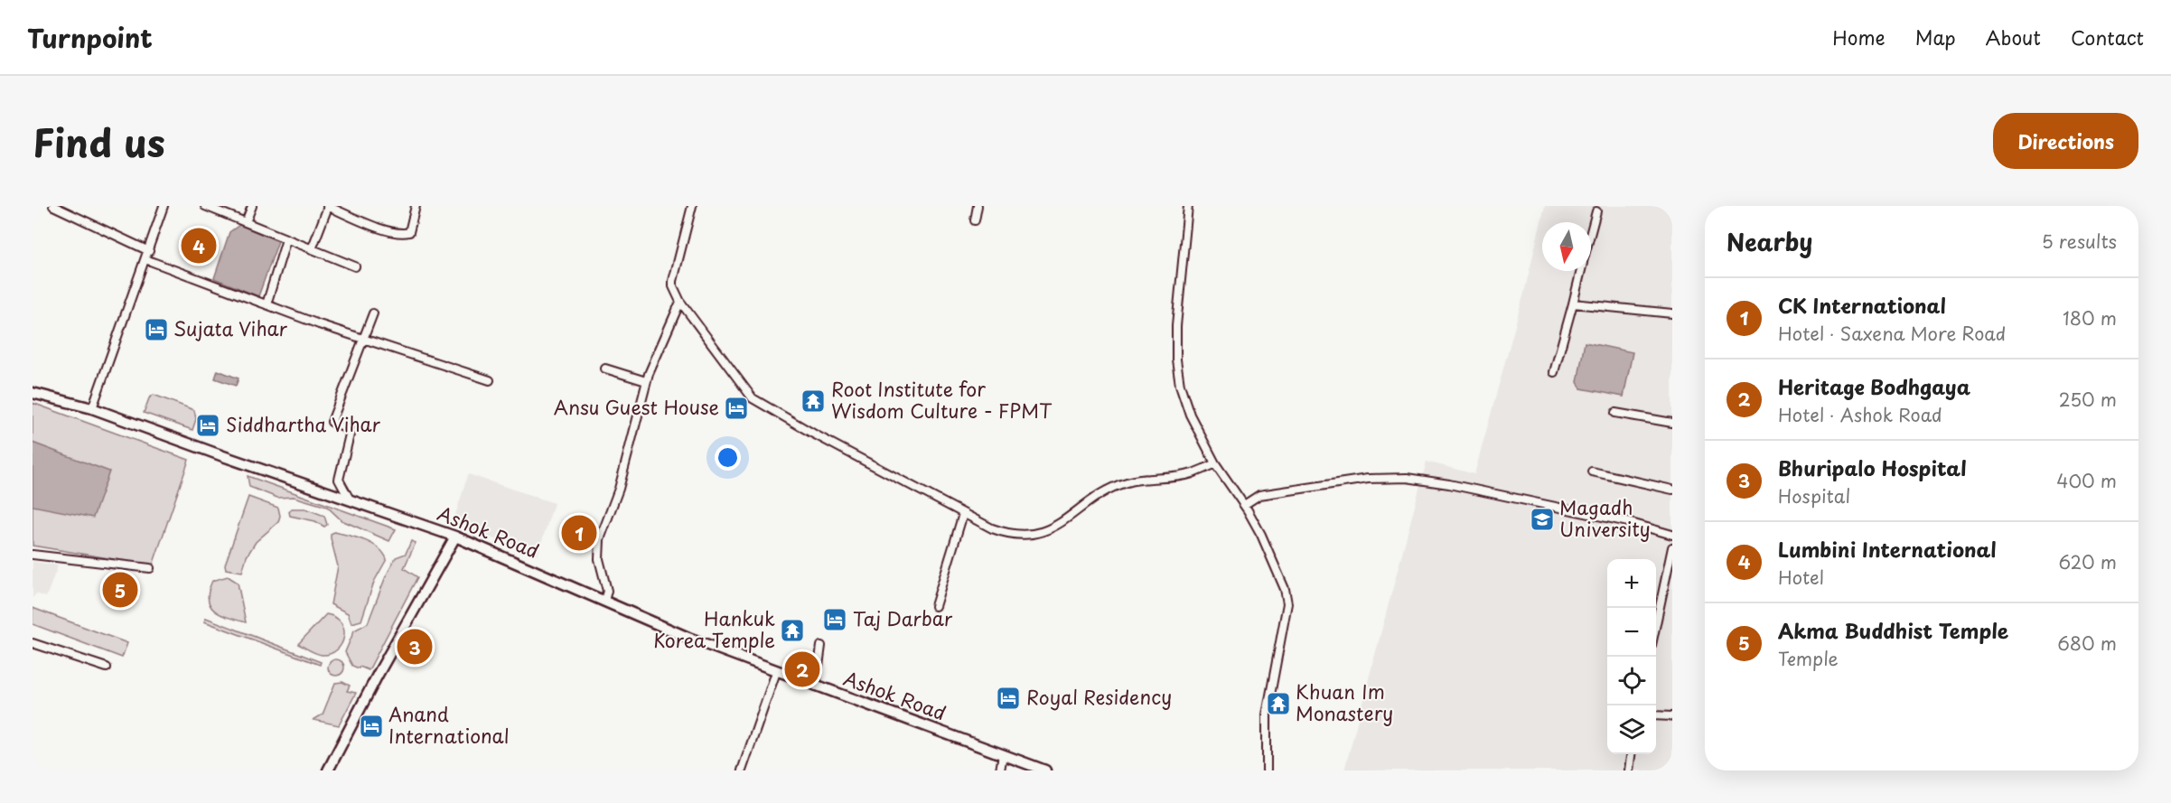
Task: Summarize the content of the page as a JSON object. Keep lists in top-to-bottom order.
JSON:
{
  "streets": {
    "street": ["Ashok Road"]
  },
  "places": {
    "hotel": [
      "Sujata Vihar",
      "Ansu Guest House",
      "Siddhartha Vihar",
      "Taj Darbar",
      "Royal Residency",
      "Anand International"
    ],
    "temple": ["Root Institute for Wisdom Culture - FPMT", "Hankuk Korea Temple", "Khuan Im Monastery"],
    "school or university": ["Magadh University"]
  },
  "north": "bottom",
  "page": {
    "header": "Turnpoint",
    "nav": [
      "Home",
      "Map",
      "About",
      "Contact"
    ],
    "title": "Find us",
    "buttons": "Directions",
    "heading": ["Nearby", "5 results"],
    "pins": [
      "4",
      "1",
      "5",
      "3",
      "2"
    ],
    "list": [
      {
        "mark": "1",
        "name": "CK International",
        "note": "Hotel · Saxena More Road",
        "value": "180 m"
      },
      {
        "mark": "2",
        "name": "Heritage Bodhgaya",
        "note": "Hotel · Ashok Road",
        "value": "250 m"
      },
      {
        "mark": "3",
        "name": "Bhuripalo Hospital",
        "note": "Hospital",
        "value": "400 m"
      },
      {
        "mark": "4",
        "name": "Lumbini International",
        "note": "Hotel",
        "value": "620 m"
      },
      {
        "mark": "5",
        "name": "Akma Buddhist Temple",
        "note": "Temple",
        "value": "680 m"
      }
    ],
    "map_buttons": ["+", "−"]
  }
}
